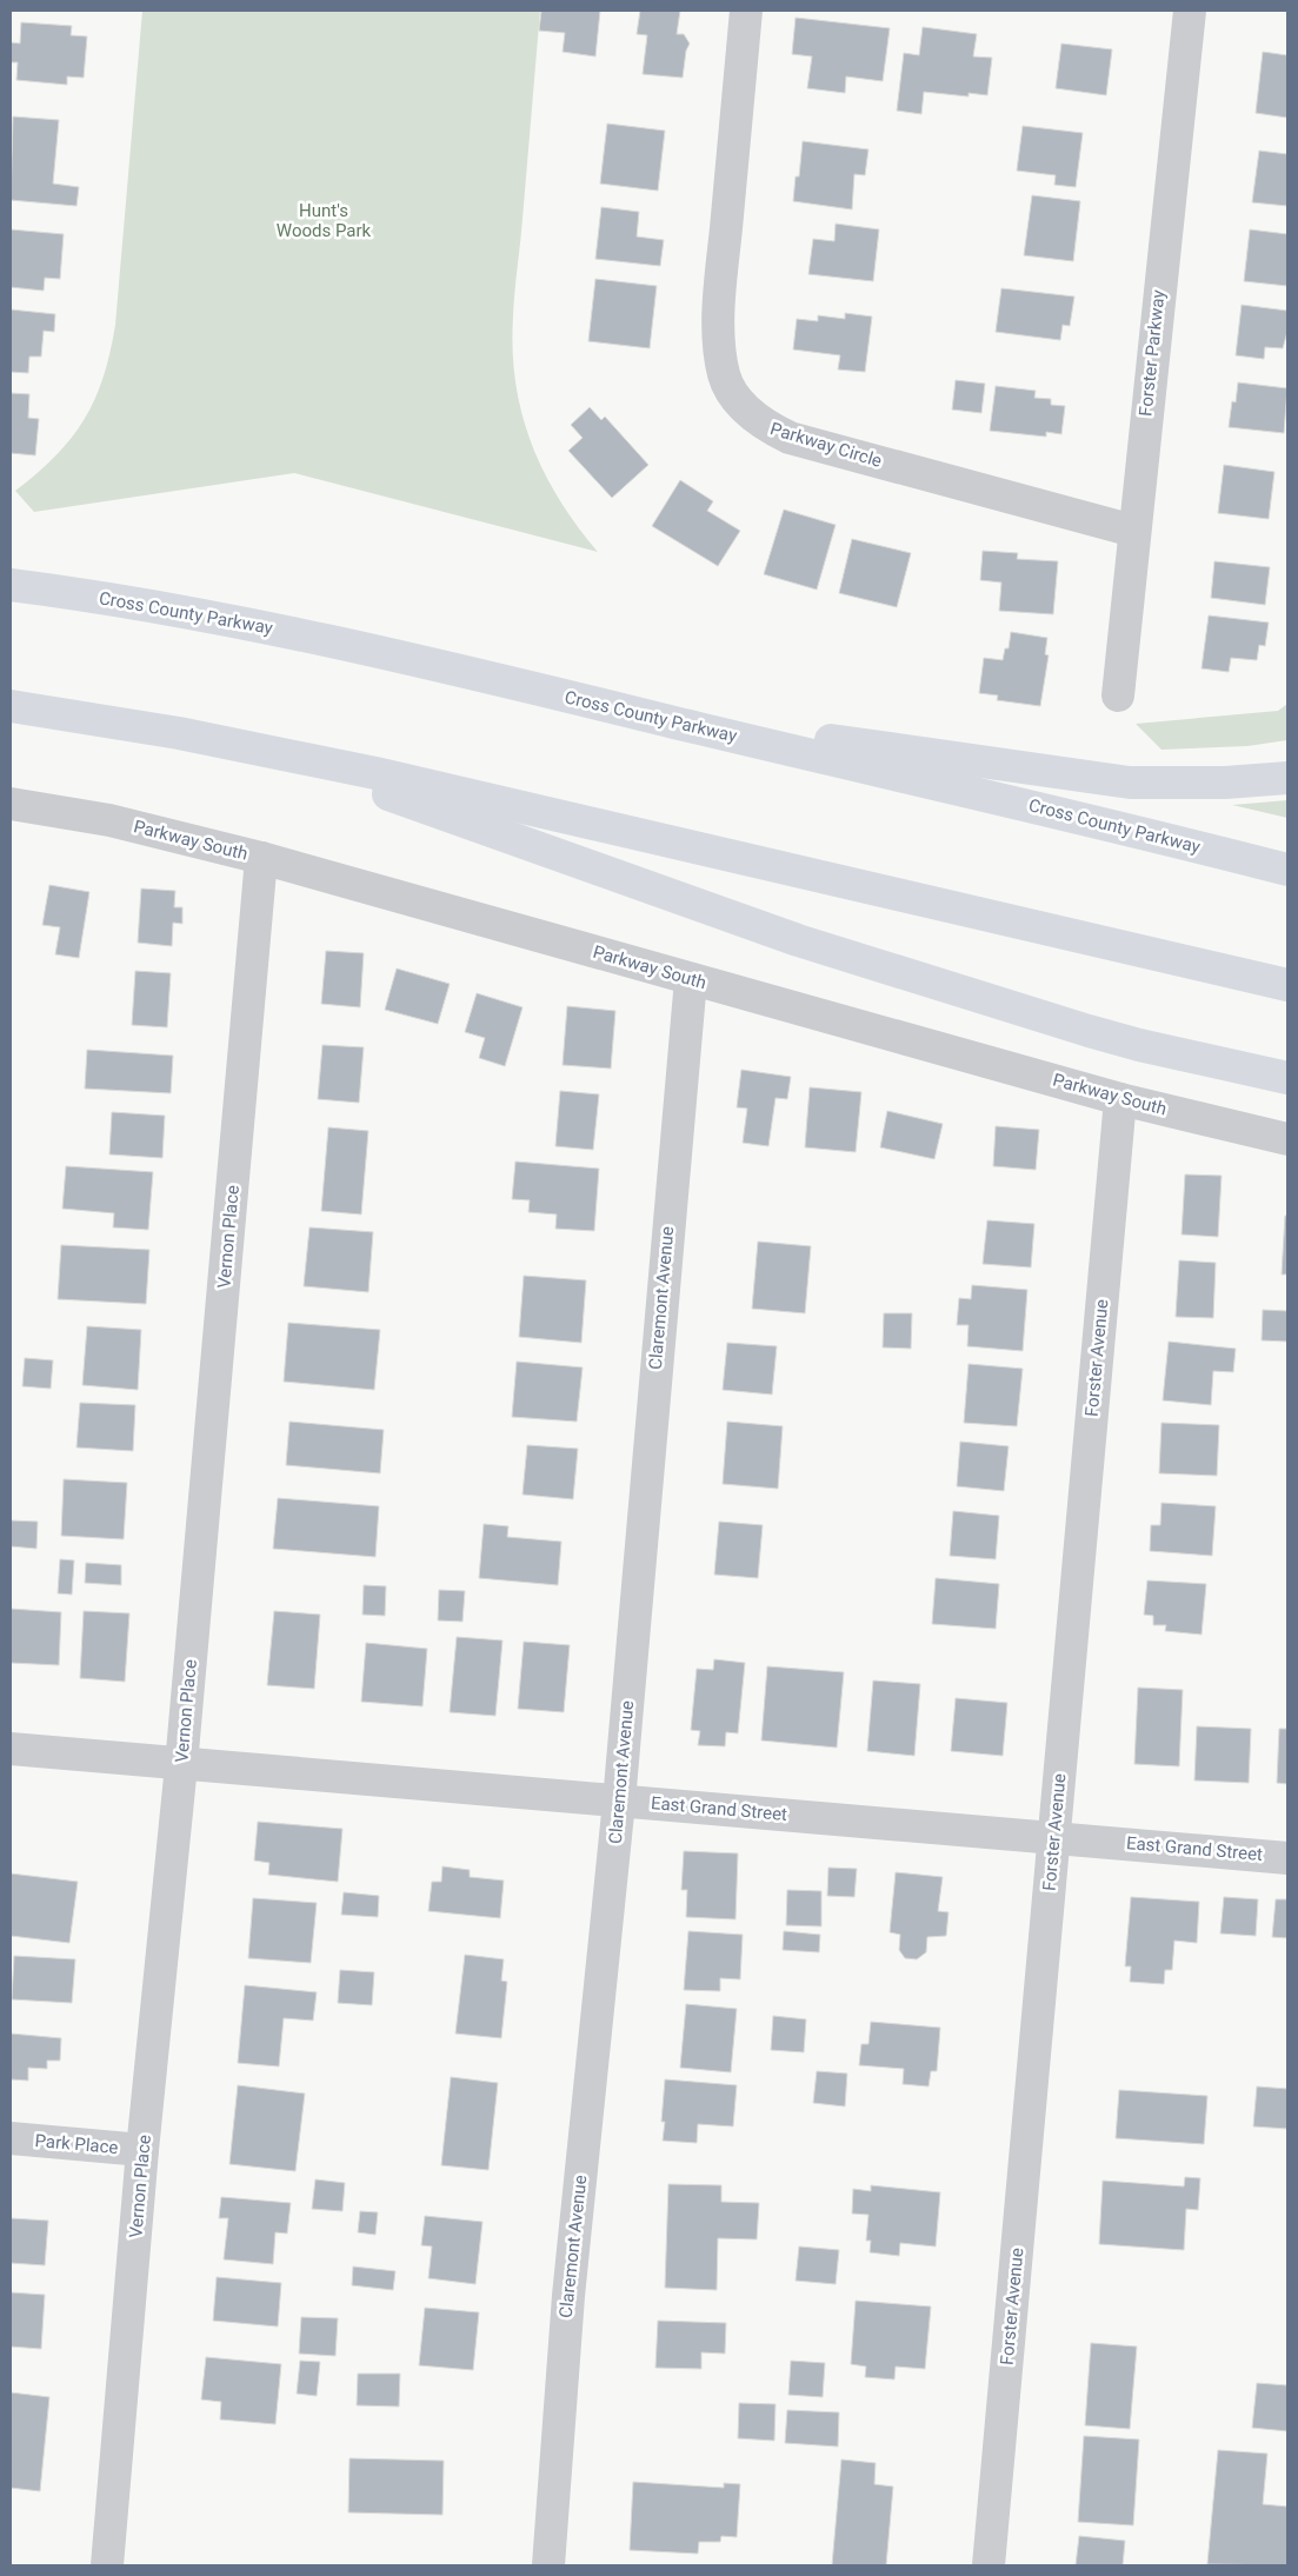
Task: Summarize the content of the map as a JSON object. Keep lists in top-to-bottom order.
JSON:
{
  "streets": {
    "highway": ["Cross County Parkway"],
    "street": [
      "Forster Parkway",
      "Parkway Circle",
      "Parkway South",
      "Vernon Place",
      "Claremont Avenue",
      "Forster Avenue",
      "East Grand Street",
      "Park Place"
    ]
  },
  "crossings": [
    ["Forster Parkway", "Parkway Circle"],
    ["Parkway South", "Vernon Place"],
    ["Parkway South", "Claremont Avenue"],
    ["Parkway South", "Forster Avenue"],
    ["Vernon Place", "East Grand Street"],
    ["Vernon Place", "Park Place"],
    ["Claremont Avenue", "East Grand Street"],
    ["Forster Avenue", "East Grand Street"]
  ],
  "parks": ["Hunt's Woods Park"]
}
